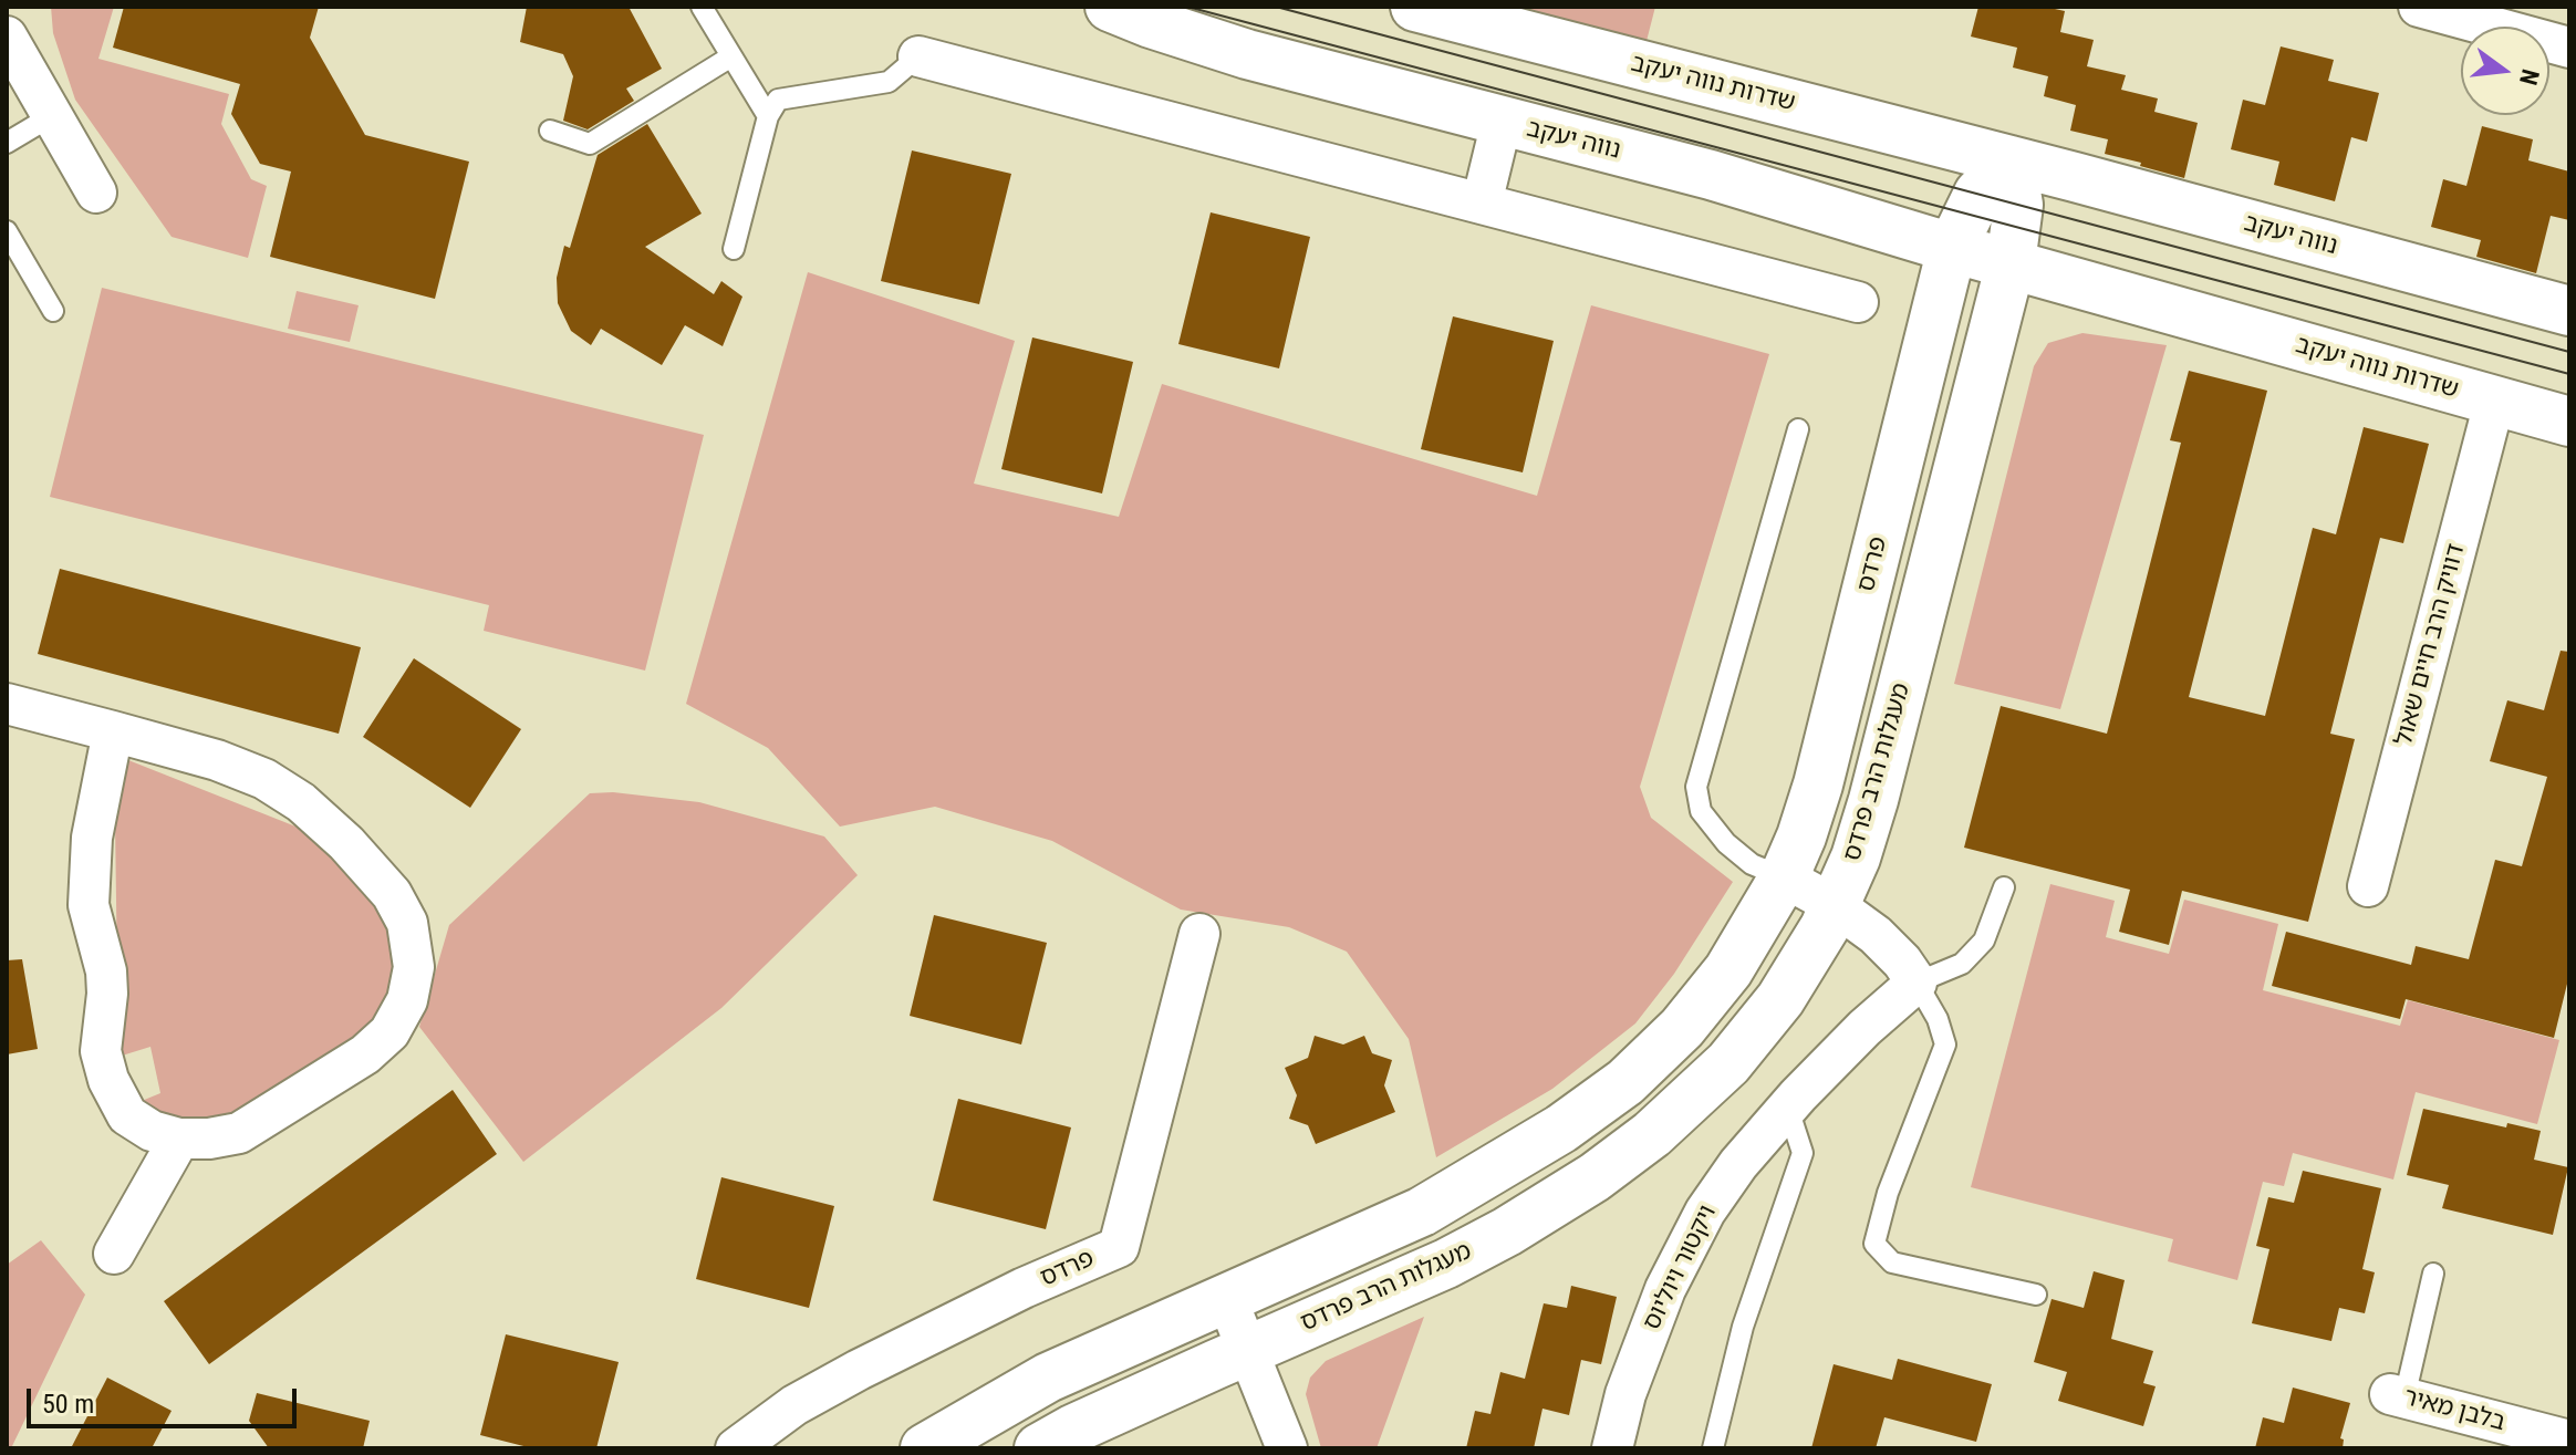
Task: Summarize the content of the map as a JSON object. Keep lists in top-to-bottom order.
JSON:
{
  "streets": {
    "street": [
      "שדרות נווה יעקב",
      "נווה יעקב",
      "פרדס",
      "דוויק הרב חיים שאול",
      "מעגלות הרב פרדס",
      "ויקטור ויוליוס",
      "בלבן מאיר"
    ]
  },
  "crossings": [
    ["שדרות נווה יעקב", "נווה יעקב"],
    ["שדרות נווה יעקב", "פרדס"],
    ["שדרות נווה יעקב", "דוויק הרב חיים שאול"],
    ["שדרות נווה יעקב", "מעגלות הרב פרדס"],
    ["נווה יעקב", "פרדס"],
    ["נווה יעקב", "מעגלות הרב פרדס"]
  ],
  "scale_bar": "50 m",
  "north": "right"
}
